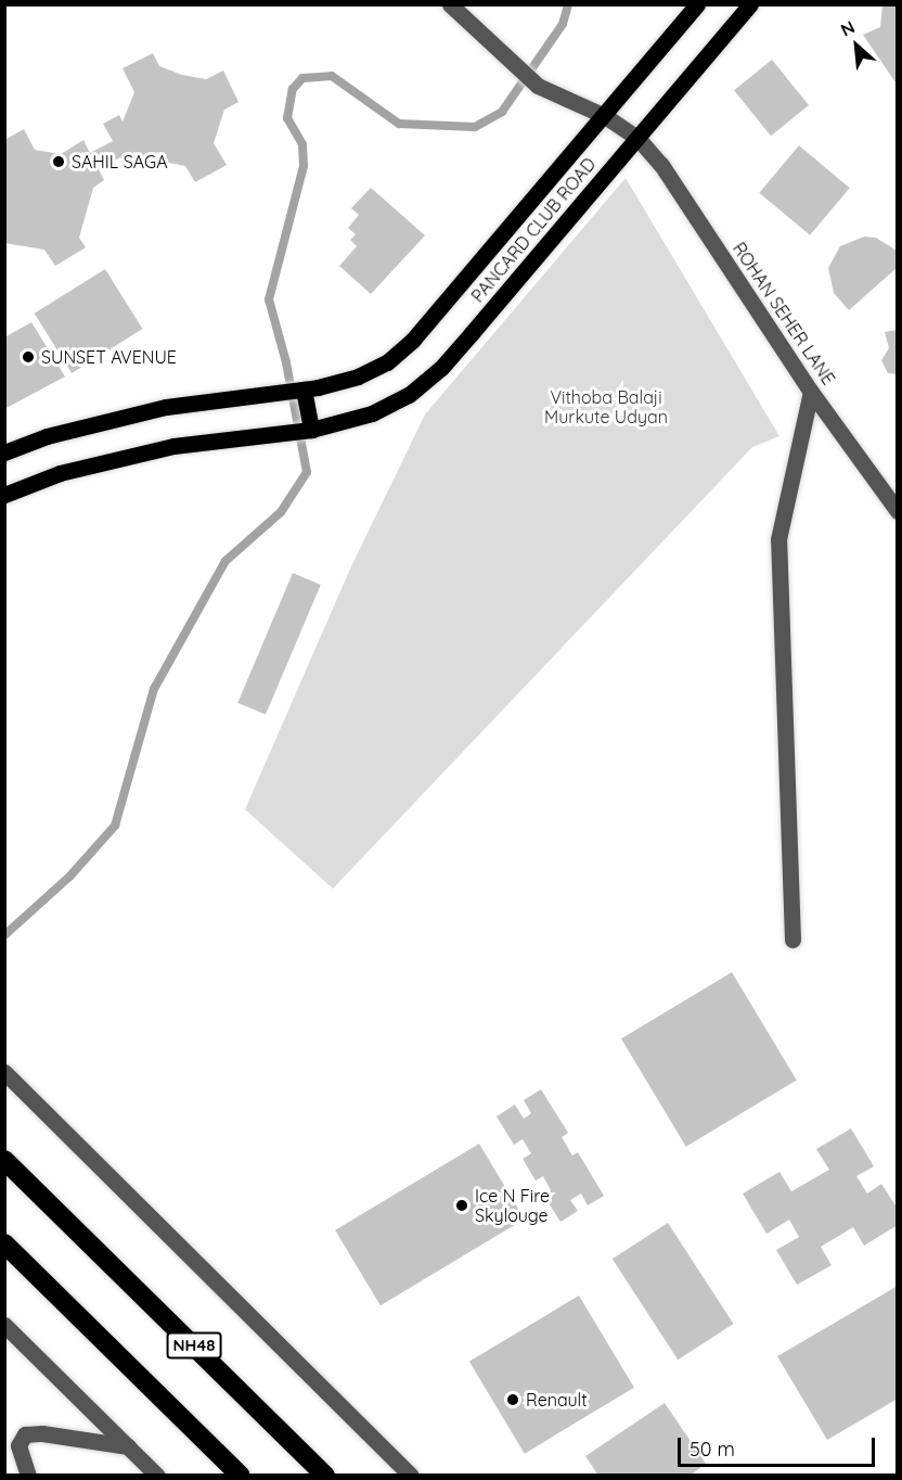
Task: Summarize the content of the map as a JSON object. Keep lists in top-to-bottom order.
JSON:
{
  "streets": {
    "highway": ["NH48"],
    "main road": ["PANCARD CLUB ROAD"],
    "street": ["ROHAN SEHER LANE"]
  },
  "crossings": [
    ["PANCARD CLUB ROAD", "ROHAN SEHER LANE"]
  ],
  "parks": ["Vithoba Balaji Murkute Udyan"],
  "places": [
    "SAHIL SAGA",
    "SUNSET AVENUE",
    "Ice N Fire Skylouge",
    "Renault"
  ],
  "scale_bar": "50 m",
  "north": "top left"
}
